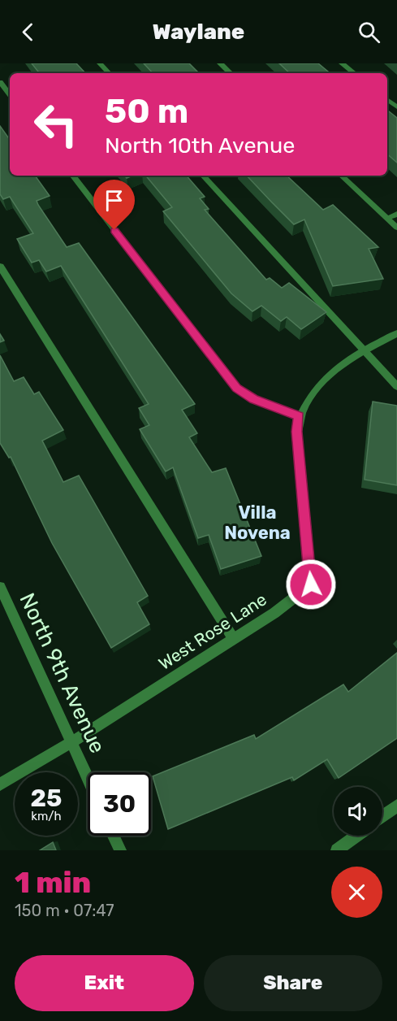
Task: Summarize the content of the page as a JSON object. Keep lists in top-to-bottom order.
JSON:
{
  "streets": {
    "street": ["West Rose Lane", "North 9th Avenue"]
  },
  "crossings": [
    ["West Rose Lane", "North 9th Avenue"]
  ],
  "districts": ["Villa Novena"],
  "page": {
    "header": "Waylane",
    "turn": ["50 m", "North 10th Avenue"],
    "speed": "25 km/h",
    "limit": "30",
    "heading": ["1 min", "150 m · 07:47"],
    "buttons": ["Exit", "Share"]
  }
}
